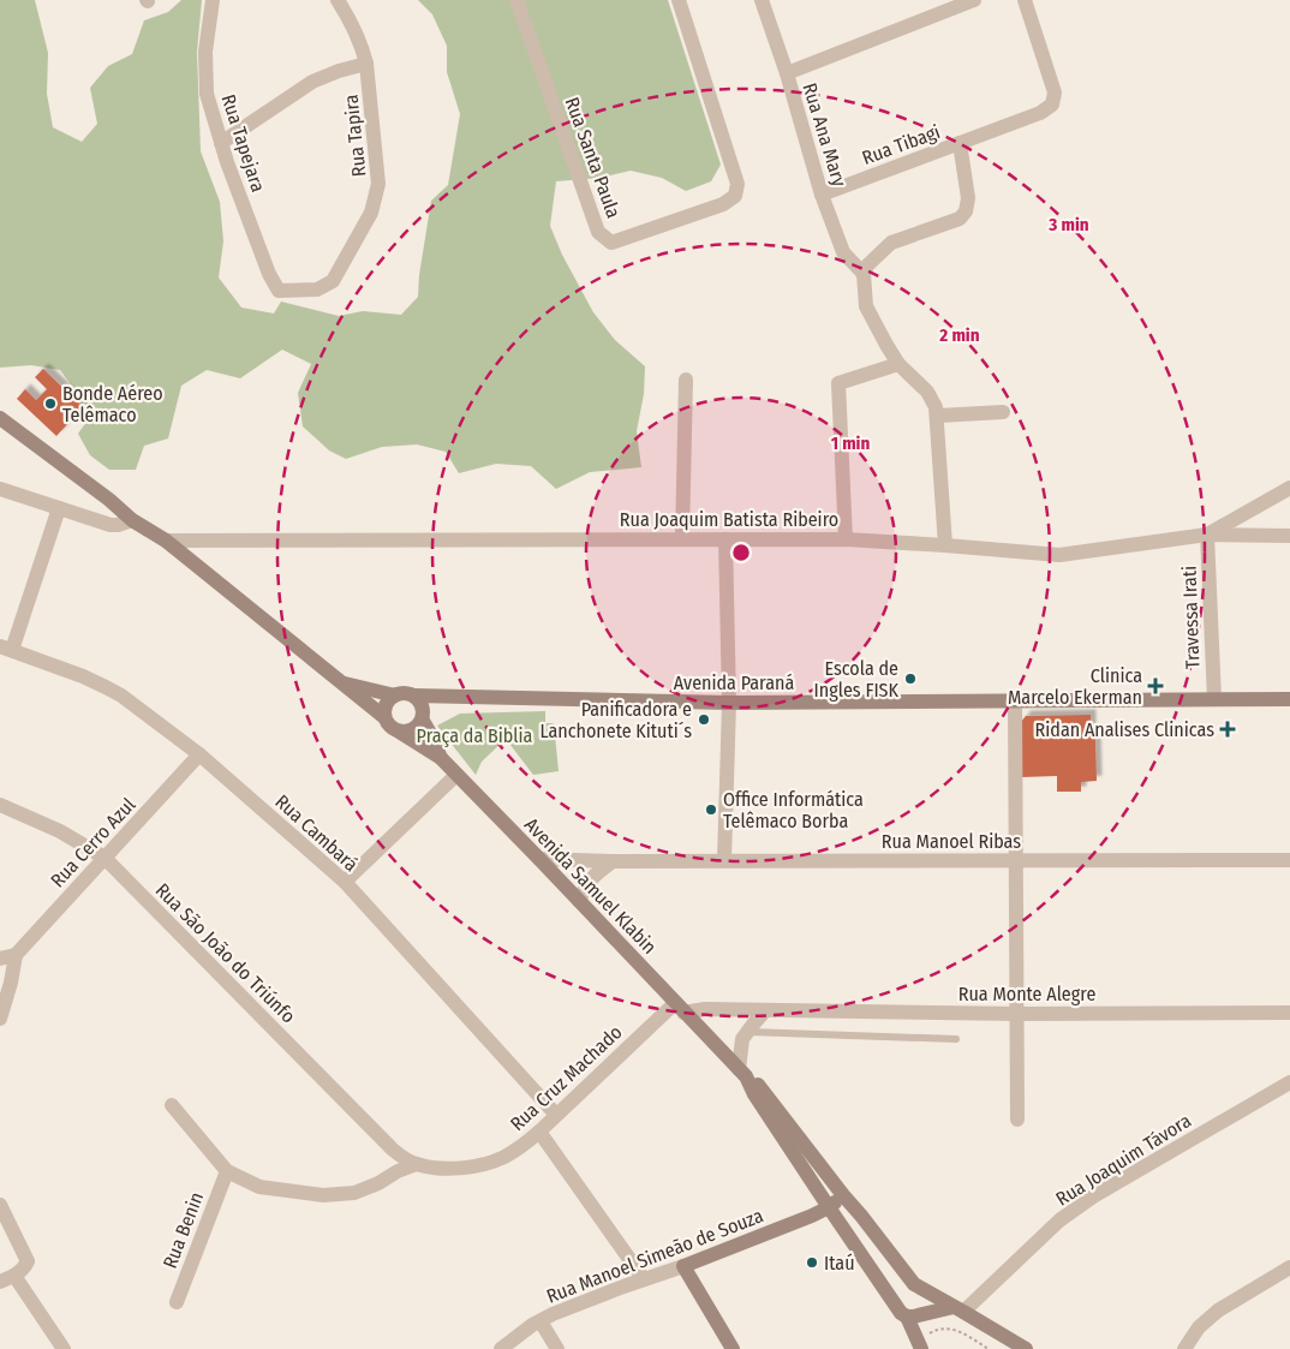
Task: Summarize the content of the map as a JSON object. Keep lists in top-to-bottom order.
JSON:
{
  "streets": {
    "main road": ["Avenida Paraná", "Avenida Samuel Klabin", "Rua Manoel Simeão de Souza"],
    "street": [
      "Rua Ana Mary",
      "Rua Tapira",
      "Rua Tapejara",
      "Rua Tibagi",
      "Rua Santa Paula",
      "Rua Joaquim Batista Ribeiro",
      "Travessa Irati",
      "Rua Cambará",
      "Rua Manoel Ribas",
      "Rua Cerro Azul",
      "Rua São João do Triúnfo",
      "Rua Monte Alegre",
      "Rua Cruz Machado",
      "Rua Joaquim Távora",
      "Rua Benin"
    ]
  },
  "crossings": [
    ["Rua Ana Mary", "Rua Tibagi"],
    ["Rua Tapira", "Rua Tapejara"],
    ["Rua Joaquim Batista Ribeiro", "Travessa Irati"],
    ["Travessa Irati", "Avenida Paraná"],
    ["Avenida Paraná", "Avenida Samuel Klabin"],
    ["Rua Cambará", "Rua Cerro Azul"],
    ["Rua Cambará", "Rua Cruz Machado"],
    ["Rua Manoel Ribas", "Avenida Samuel Klabin"],
    ["Rua Cerro Azul", "Rua São João do Triúnfo"],
    ["Avenida Samuel Klabin", "Rua Monte Alegre"],
    ["Avenida Samuel Klabin", "Rua Cruz Machado"],
    ["Avenida Samuel Klabin", "Rua Manoel Simeão de Souza"],
    ["Rua São João do Triúnfo", "Rua Cruz Machado"],
    ["Rua Monte Alegre", "Rua Cruz Machado"]
  ],
  "parks": ["Praça da Biblia"],
  "places": {
    "other": [
      "Bonde Aéreo Telêmaco",
      "Escola de Ingles FISK",
      "Panificadora e Lanchonete Kituti´s",
      "Office Informática Telêmaco Borba",
      "Itaú"
    ],
    "health": ["Clinica Marcelo Ekerman", "Ridan Analises Clinicas"]
  },
  "rings": ["3 min", "2 min", "1 min"]
}
